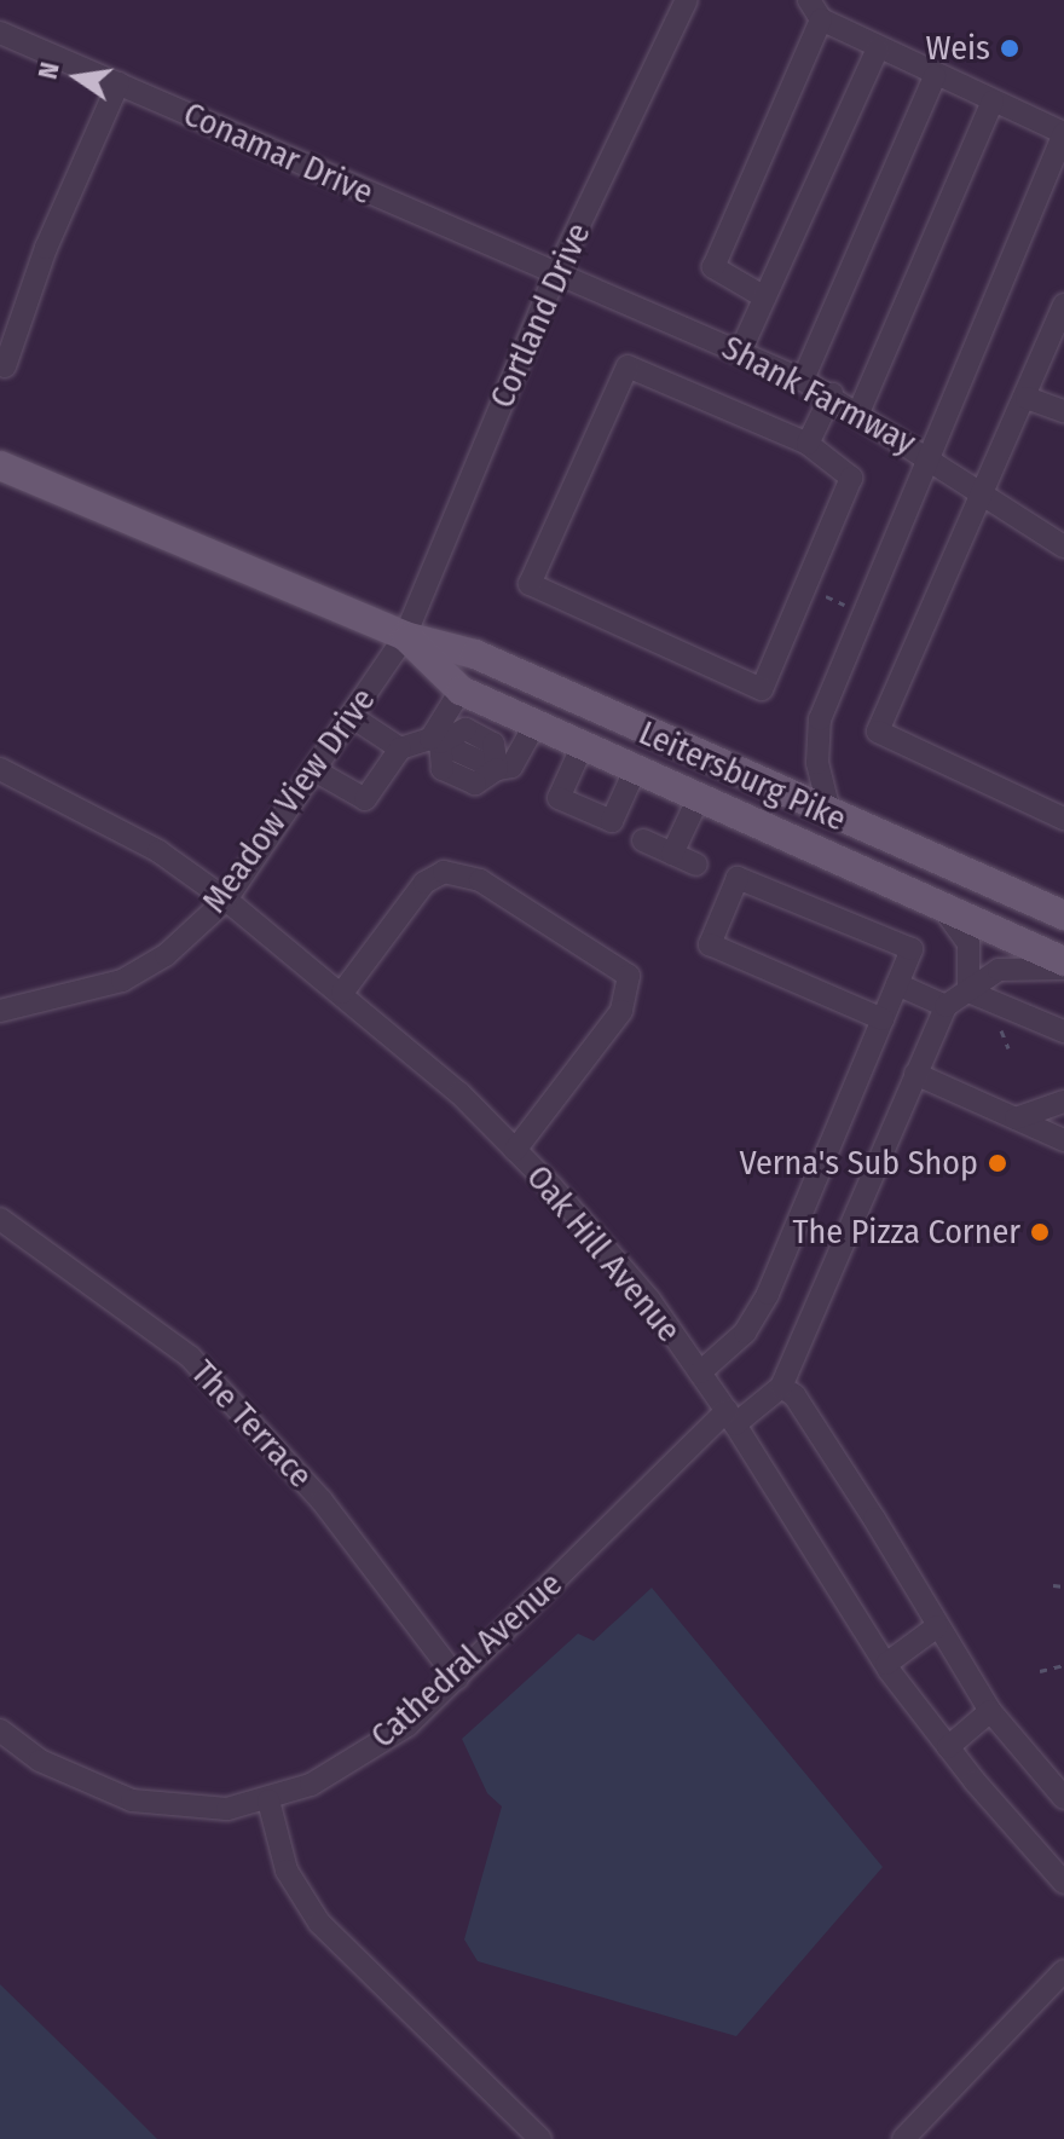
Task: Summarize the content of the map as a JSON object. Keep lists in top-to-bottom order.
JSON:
{
  "streets": {
    "main road": ["Leitersburg Pike"],
    "street": [
      "Conamar Drive",
      "Cortland Drive",
      "Shank Farmway",
      "Meadow View Drive",
      "Oak Hill Avenue",
      "The Terrace",
      "Cathedral Avenue"
    ]
  },
  "crossings": [
    ["Conamar Drive", "Cortland Drive"],
    ["Conamar Drive", "Shank Farmway"],
    ["Cortland Drive", "Shank Farmway"],
    ["Cortland Drive", "Leitersburg Pike"],
    ["Cortland Drive", "Meadow View Drive"],
    ["Leitersburg Pike", "Meadow View Drive"],
    ["Meadow View Drive", "Oak Hill Avenue"],
    ["Oak Hill Avenue", "Cathedral Avenue"],
    ["The Terrace", "Cathedral Avenue"]
  ],
  "places": ["Weis", "Verna's Sub Shop", "The Pizza Corner"],
  "north": "left"
}
